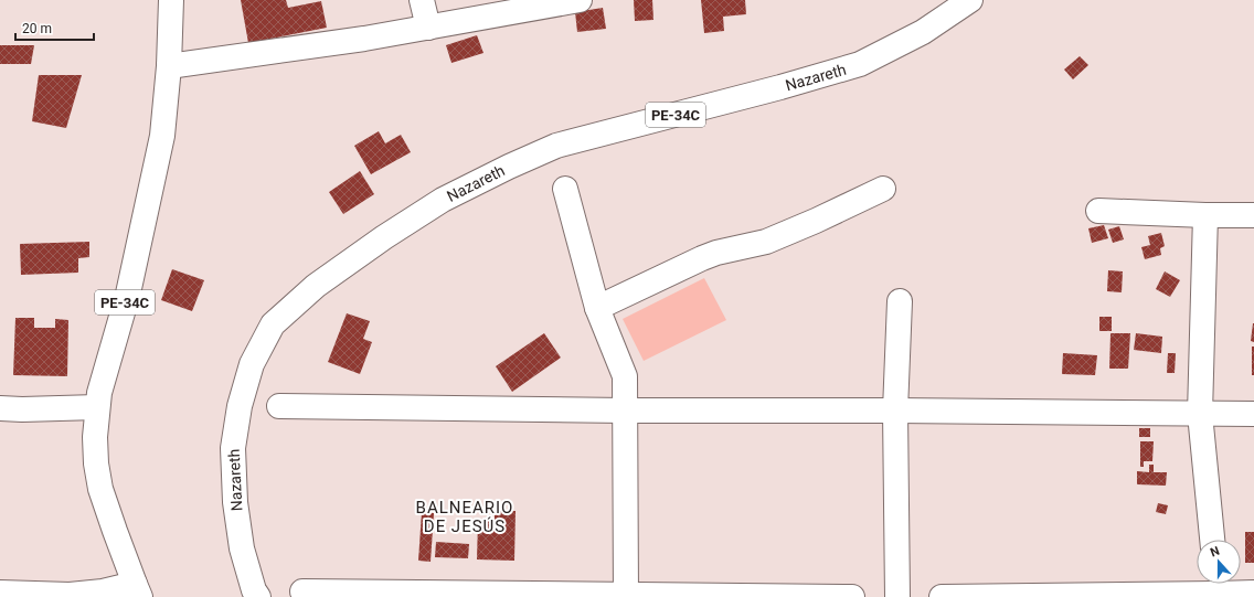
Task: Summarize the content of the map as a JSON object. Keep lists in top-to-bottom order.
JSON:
{
  "streets": {
    "street": ["Nazareth", "PE-34C"]
  },
  "districts": ["BALNEARIO DE JESÚS"],
  "scale_bar": "20 m",
  "north": "top"
}
